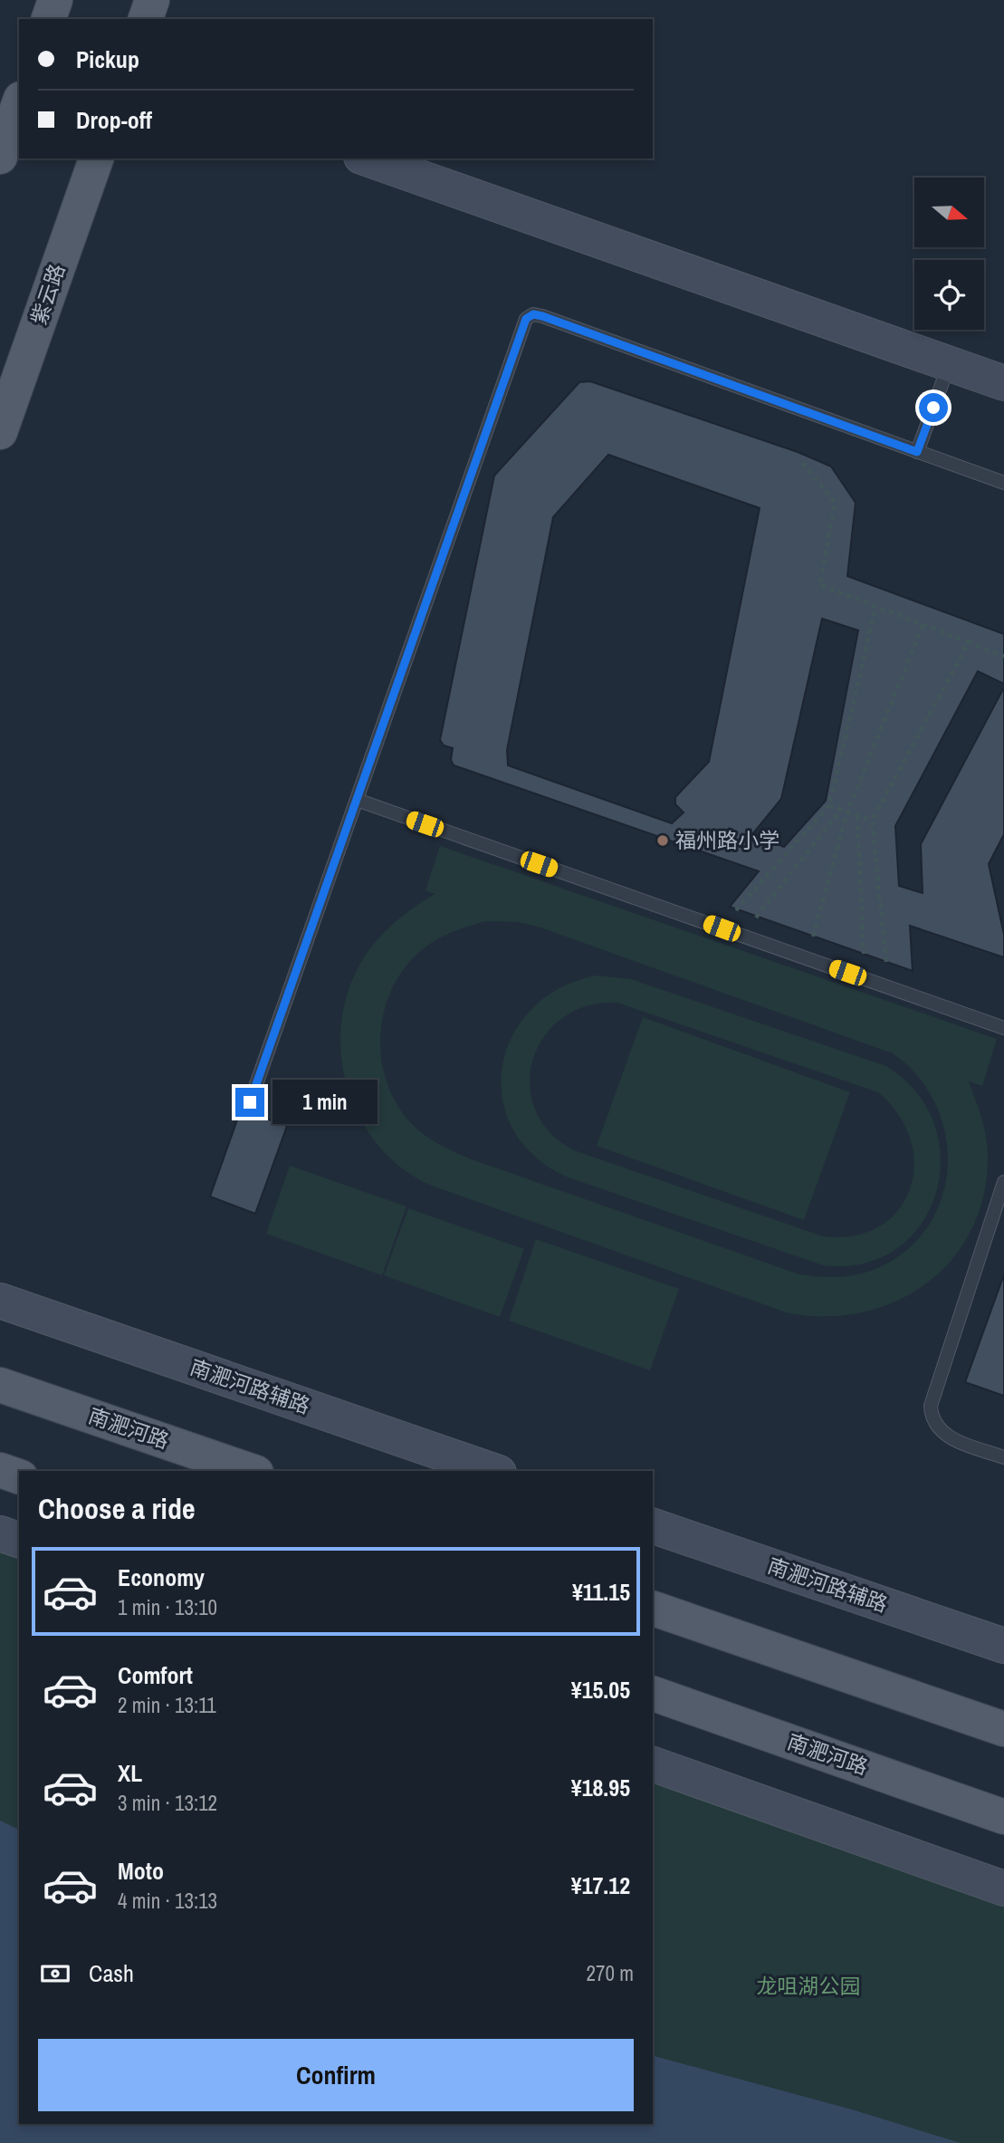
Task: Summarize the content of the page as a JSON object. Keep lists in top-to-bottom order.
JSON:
{
  "streets": {
    "main road": ["紫云路", "南淝河路"],
    "street": ["南淝河路辅路"]
  },
  "parks": ["龙咀湖公园"],
  "places": ["福州路小学"],
  "north": "right",
  "page": {
    "banner": ["Pickup", "Drop-off"],
    "bubble": "1 min",
    "heading": "Choose a ride",
    "list": [
      {
        "name": "Economy",
        "note": "1 min · 13:10",
        "value": "¥11.15"
      },
      {
        "name": "Comfort",
        "note": "2 min · 13:11",
        "value": "¥15.05"
      },
      {
        "name": "XL",
        "note": "3 min · 13:12",
        "value": "¥18.95"
      },
      {
        "name": "Moto",
        "note": "4 min · 13:13",
        "value": "¥17.12"
      }
    ],
    "pay": ["Cash", "270 m"],
    "buttons": "Confirm"
  }
}
